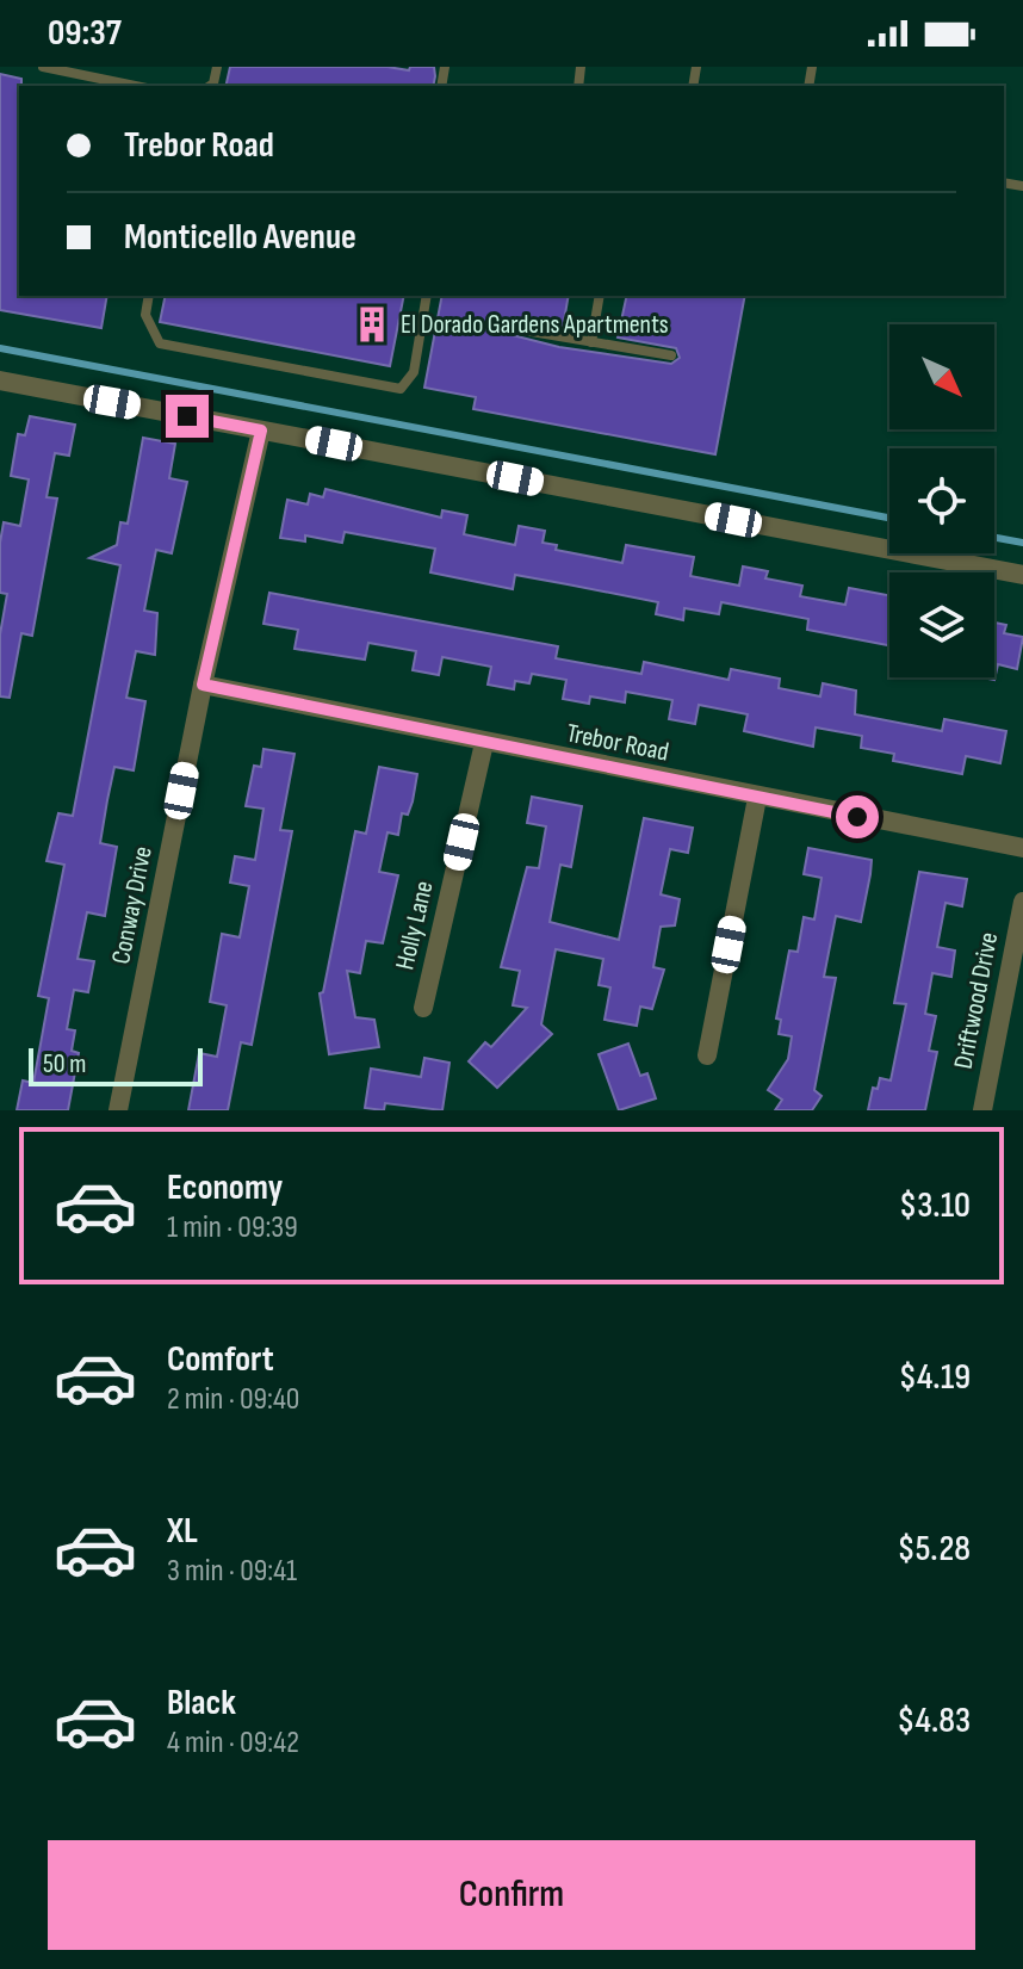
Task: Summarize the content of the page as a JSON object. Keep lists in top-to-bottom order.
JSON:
{
  "streets": {
    "street": [
      "Trebor Road",
      "Conway Drive",
      "Holly Lane",
      "Driftwood Drive"
    ]
  },
  "crossings": [
    ["Trebor Road", "Conway Drive"],
    ["Trebor Road", "Holly Lane"]
  ],
  "places": {
    "building": ["El Dorado Gardens Apartments"]
  },
  "scale_bar": "50 m",
  "north": "bottom right",
  "page": {
    "status": "09:37",
    "banner": ["Trebor Road", "Monticello Avenue"],
    "scale": "50 m",
    "list": [
      {
        "name": "Economy",
        "note": "1 min · 09:39",
        "value": "$3.10"
      },
      {
        "name": "Comfort",
        "note": "2 min · 09:40",
        "value": "$4.19"
      },
      {
        "name": "XL",
        "note": "3 min · 09:41",
        "value": "$5.28"
      },
      {
        "name": "Black",
        "note": "4 min · 09:42",
        "value": "$4.83"
      }
    ],
    "buttons": "Confirm"
  }
}
